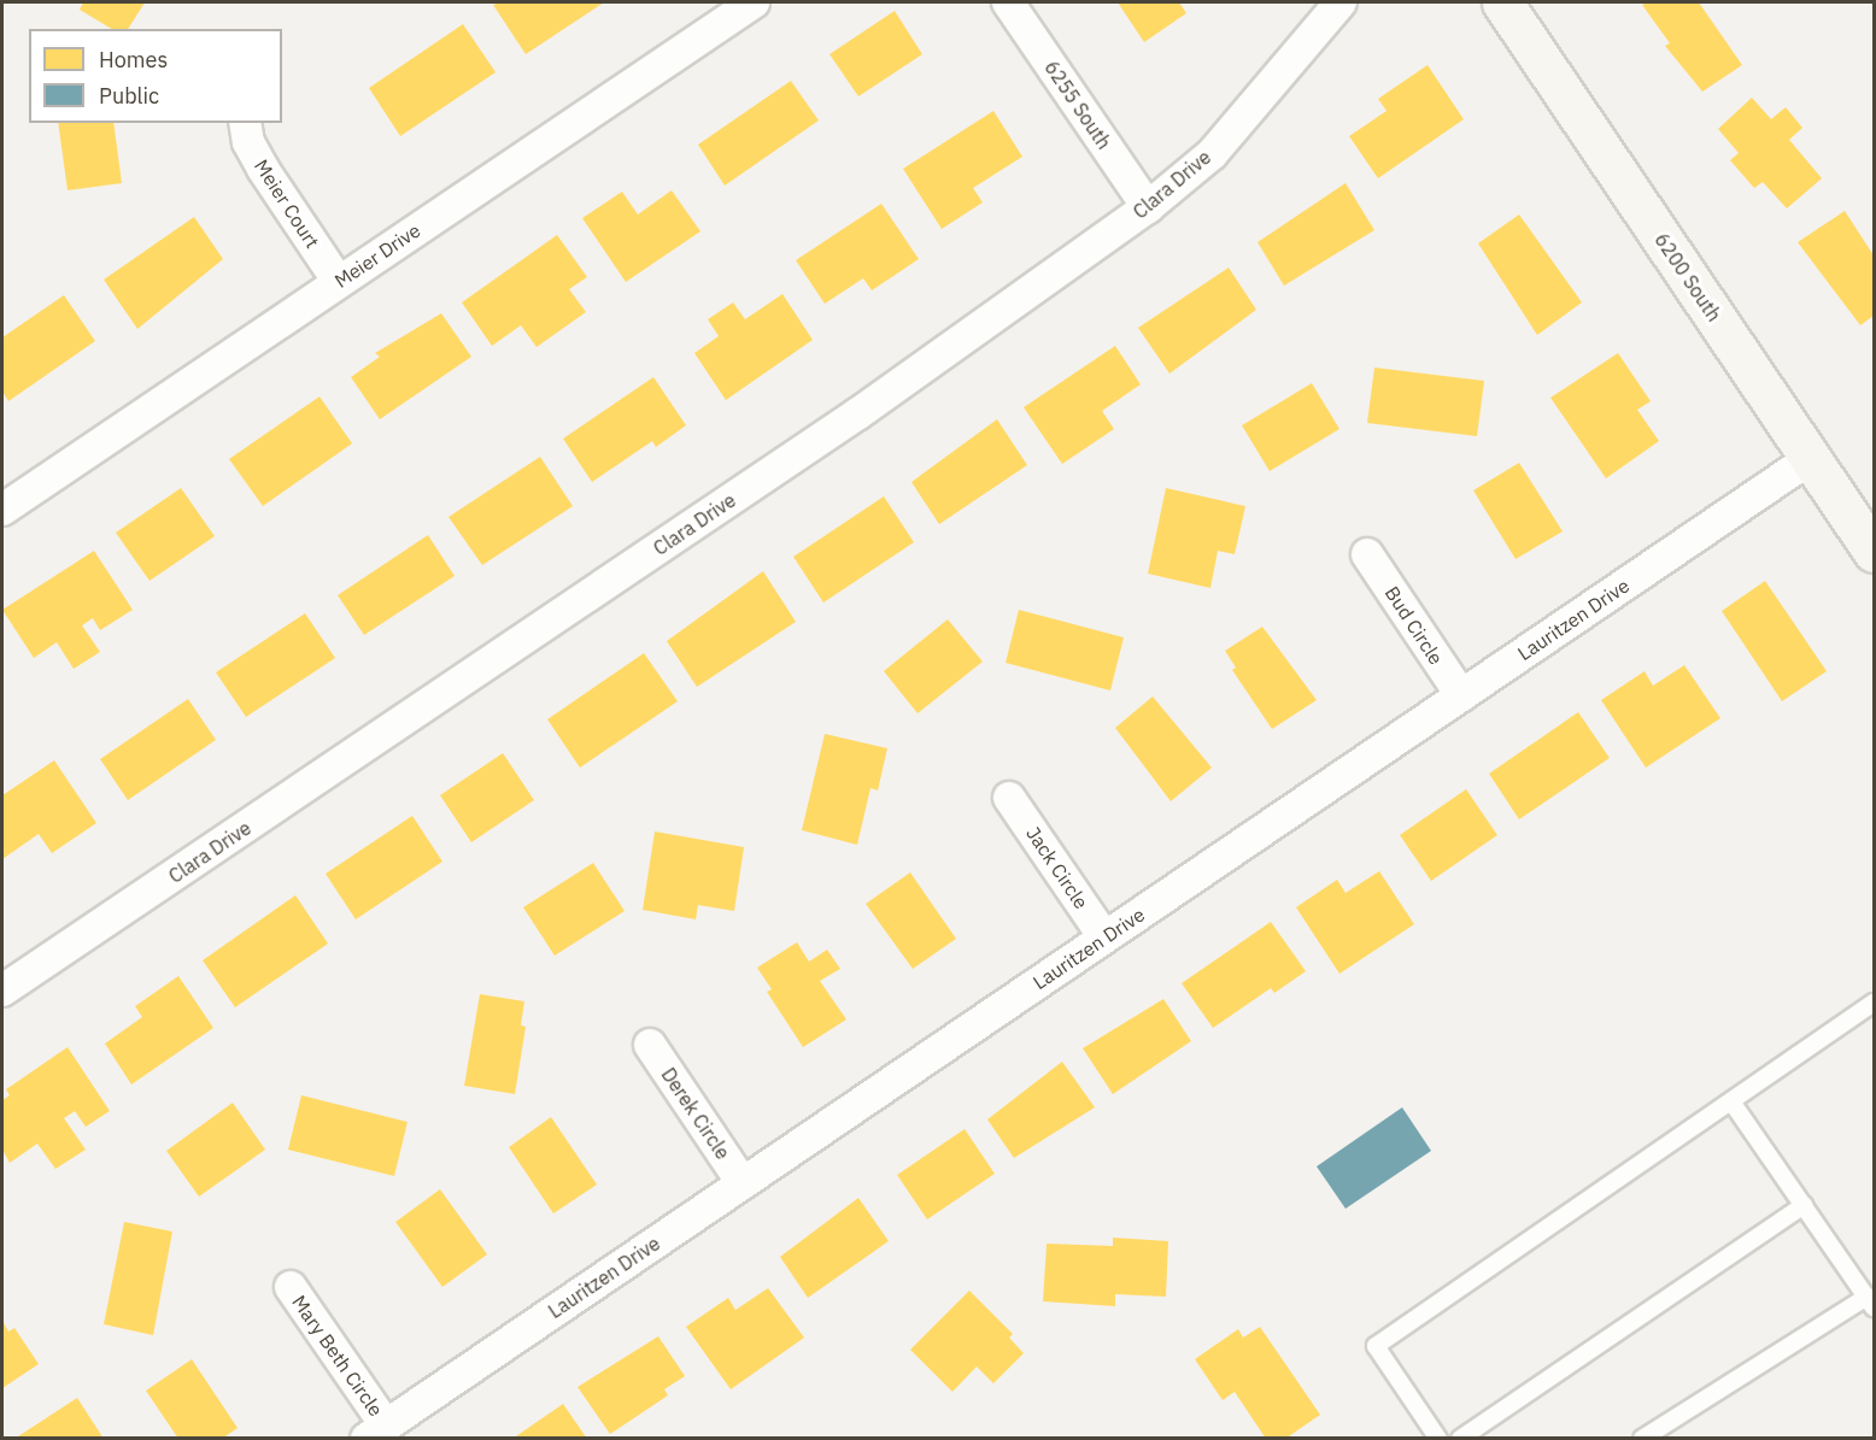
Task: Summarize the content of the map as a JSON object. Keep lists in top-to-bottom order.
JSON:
{
  "streets": {
    "main road": ["6200 South"],
    "street": [
      "6255 South",
      "Clara Drive",
      "Meier Court",
      "Meier Drive",
      "Lauritzen Drive",
      "Bud Circle",
      "Jack Circle",
      "Derek Circle",
      "Mary Beth Circle"
    ]
  },
  "crossings": [
    ["6255 South", "Clara Drive"],
    ["Meier Court", "Meier Drive"],
    ["6200 South", "Lauritzen Drive"],
    ["Lauritzen Drive", "Bud Circle"],
    ["Lauritzen Drive", "Jack Circle"],
    ["Lauritzen Drive", "Derek Circle"],
    ["Lauritzen Drive", "Mary Beth Circle"]
  ],
  "legend": ["Homes", "Public"]
}
